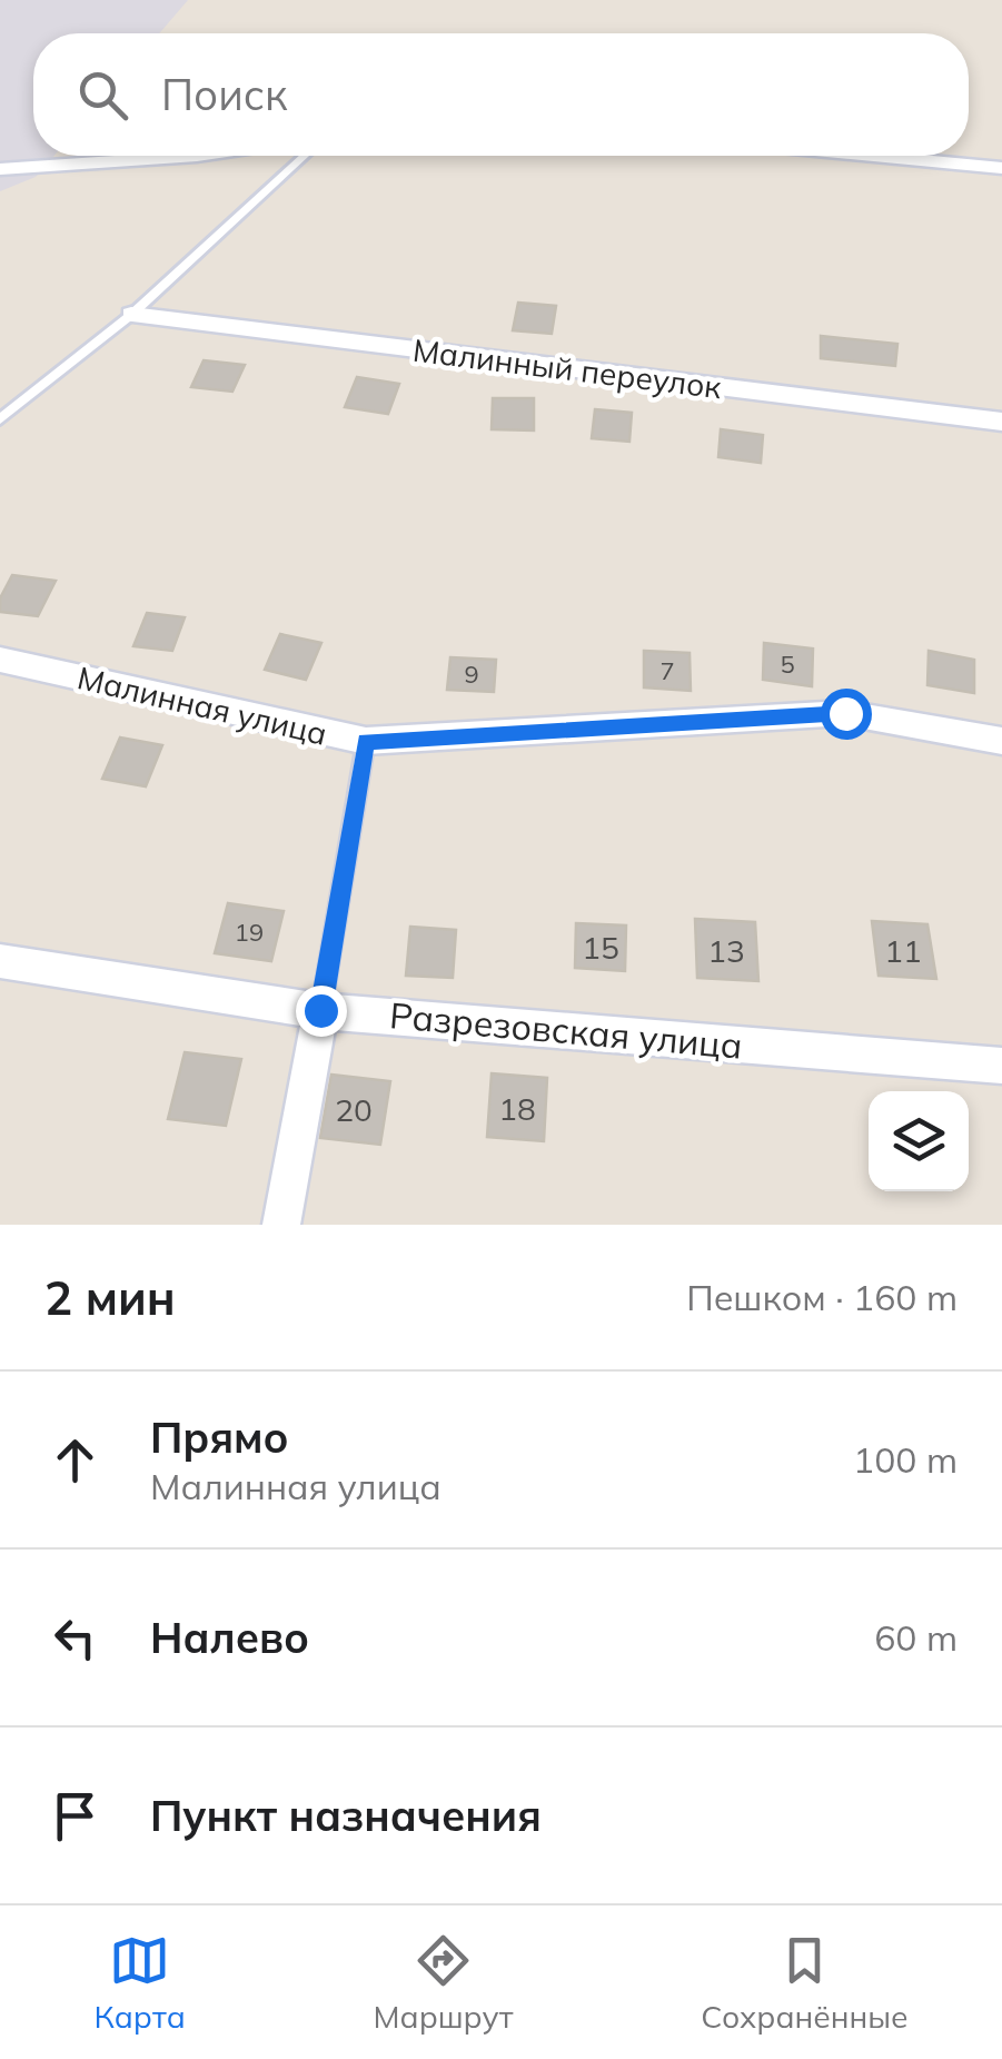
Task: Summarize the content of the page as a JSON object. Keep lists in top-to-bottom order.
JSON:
{
  "streets": {
    "street": ["Малинный переулок", "Малинная улица", "Разрезовская улица"]
  },
  "house_numbers": [
    "5",
    "7",
    "9",
    "19",
    "15",
    "13",
    "11",
    "18",
    "20"
  ],
  "page": {
    "search": "Поиск",
    "heading": ["2 мин", "Пешком · 160 m"],
    "list": [
      ["Прямо", "Малинная улица", "100 m"],
      ["Налево", "60 m"],
      "Пункт назначения"
    ],
    "nav": ["Карта", "Маршрут", "Сохранённые"]
  }
}
